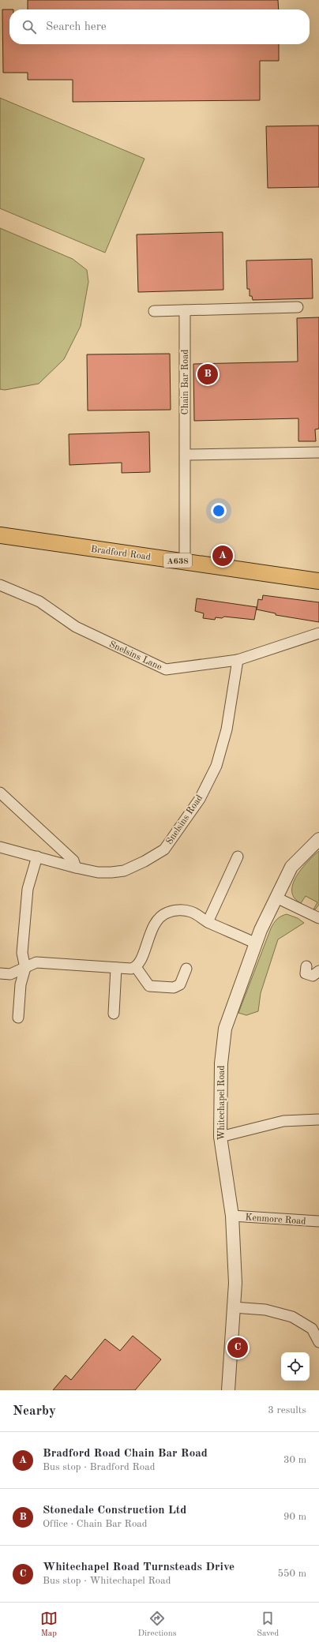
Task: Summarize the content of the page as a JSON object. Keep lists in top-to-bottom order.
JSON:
{
  "streets": {
    "main road": ["Bradford Road", "A638"],
    "street": [
      "Chain Bar Road",
      "Snelsins Lane",
      "Snelsins Road",
      "Whitechapel Road",
      "Kenmore Road"
    ]
  },
  "crossings": [
    ["Chain Bar Road", "Bradford Road"],
    ["Snelsins Lane", "Snelsins Road"],
    ["Whitechapel Road", "Kenmore Road"]
  ],
  "page": {
    "search": "Search here",
    "pins": ["B", "A", "C"],
    "heading": ["Nearby", "3 results"],
    "list": [
      {
        "mark": "A",
        "name": "Bradford Road Chain Bar Road",
        "note": "Bus stop · Bradford Road",
        "value": "30 m"
      },
      {
        "mark": "B",
        "name": "Stonedale Construction Ltd",
        "note": "Office · Chain Bar Road",
        "value": "90 m"
      },
      {
        "mark": "C",
        "name": "Whitechapel Road Turnsteads Drive",
        "note": "Bus stop · Whitechapel Road",
        "value": "550 m"
      }
    ],
    "nav": ["Map", "Directions", "Saved"]
  }
}
